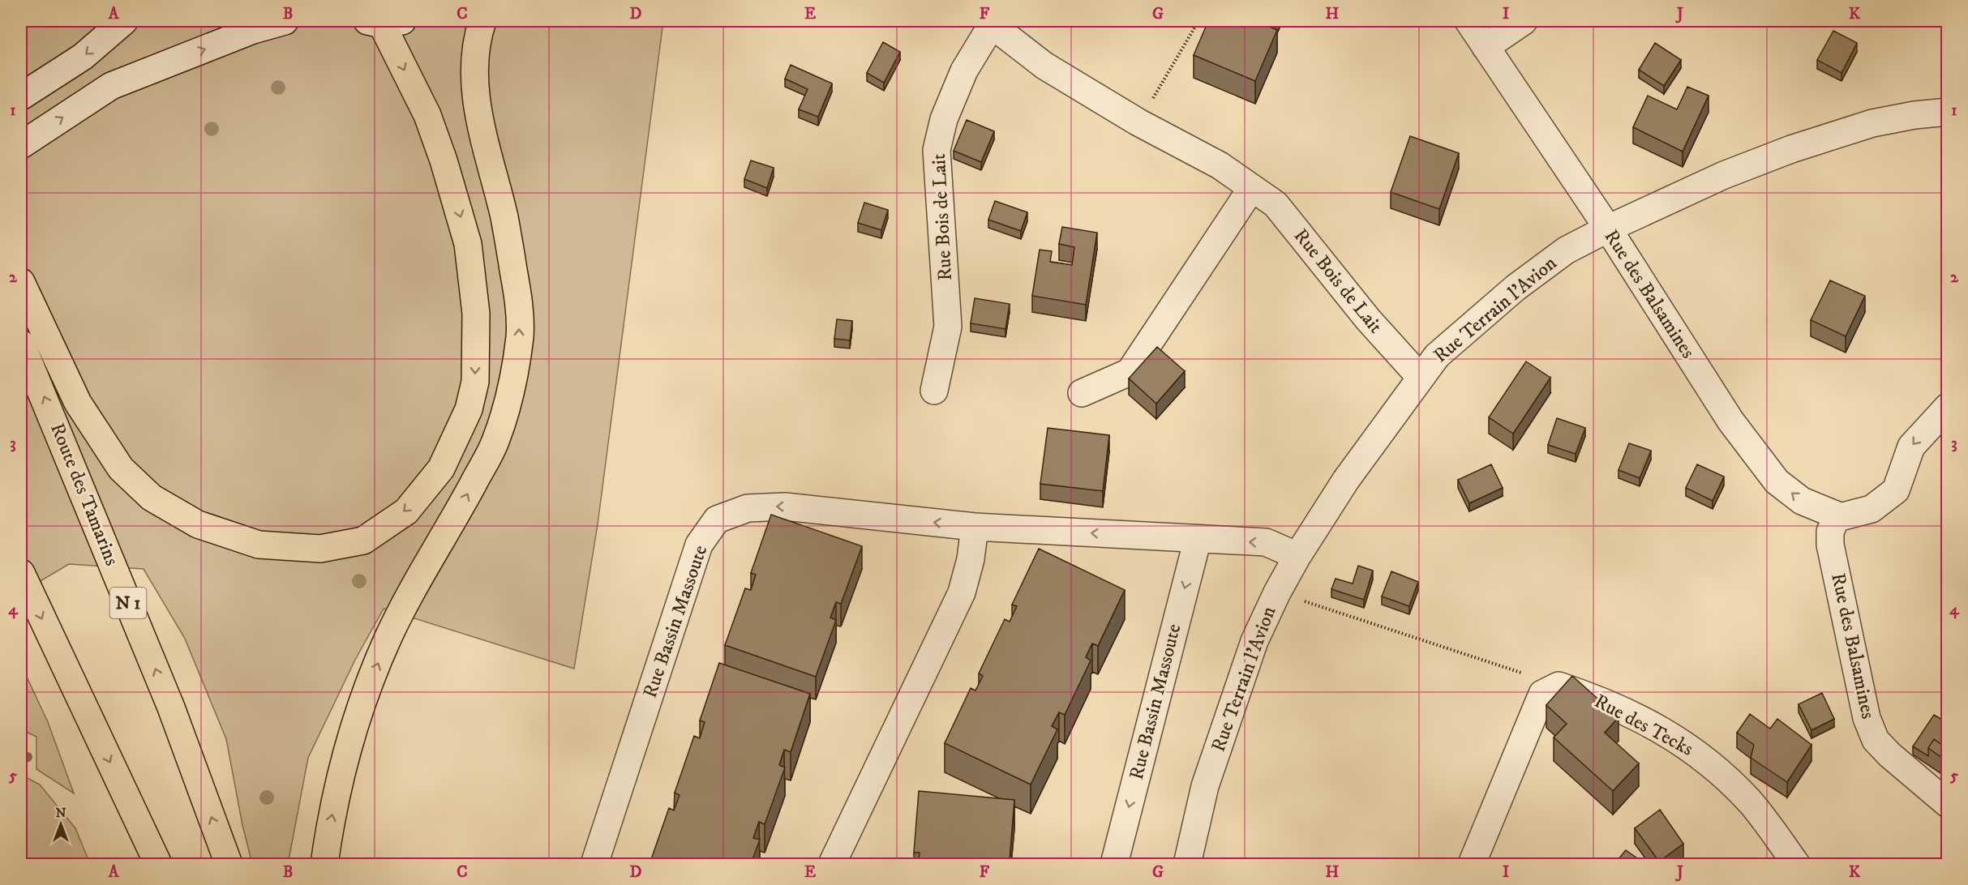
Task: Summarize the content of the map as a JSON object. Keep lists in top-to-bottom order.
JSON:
{
  "streets": {
    "highway": ["Route des Tamarins", "N 1"],
    "street": [
      "Rue Bois de Lait",
      "Rue des Balsamines",
      "Rue Terrain l'Avion",
      "Rue Bassin Massoute",
      "Rue des Tecks"
    ]
  },
  "crossings": [
    ["Rue Bois de Lait", "Rue Terrain l'Avion"],
    ["Rue des Balsamines", "Rue Terrain l'Avion"],
    ["Rue Terrain l'Avion", "Rue Bassin Massoute"]
  ],
  "one_way": ["Rue des Balsamines"],
  "north": "top",
  "grid": {
    "columns": [
      "A",
      "B",
      "C",
      "D",
      "E",
      "F",
      "G",
      "H",
      "I",
      "J",
      "K"
    ],
    "rows": [
      "1",
      "2",
      "3",
      "4",
      "5"
    ]
  }
}
